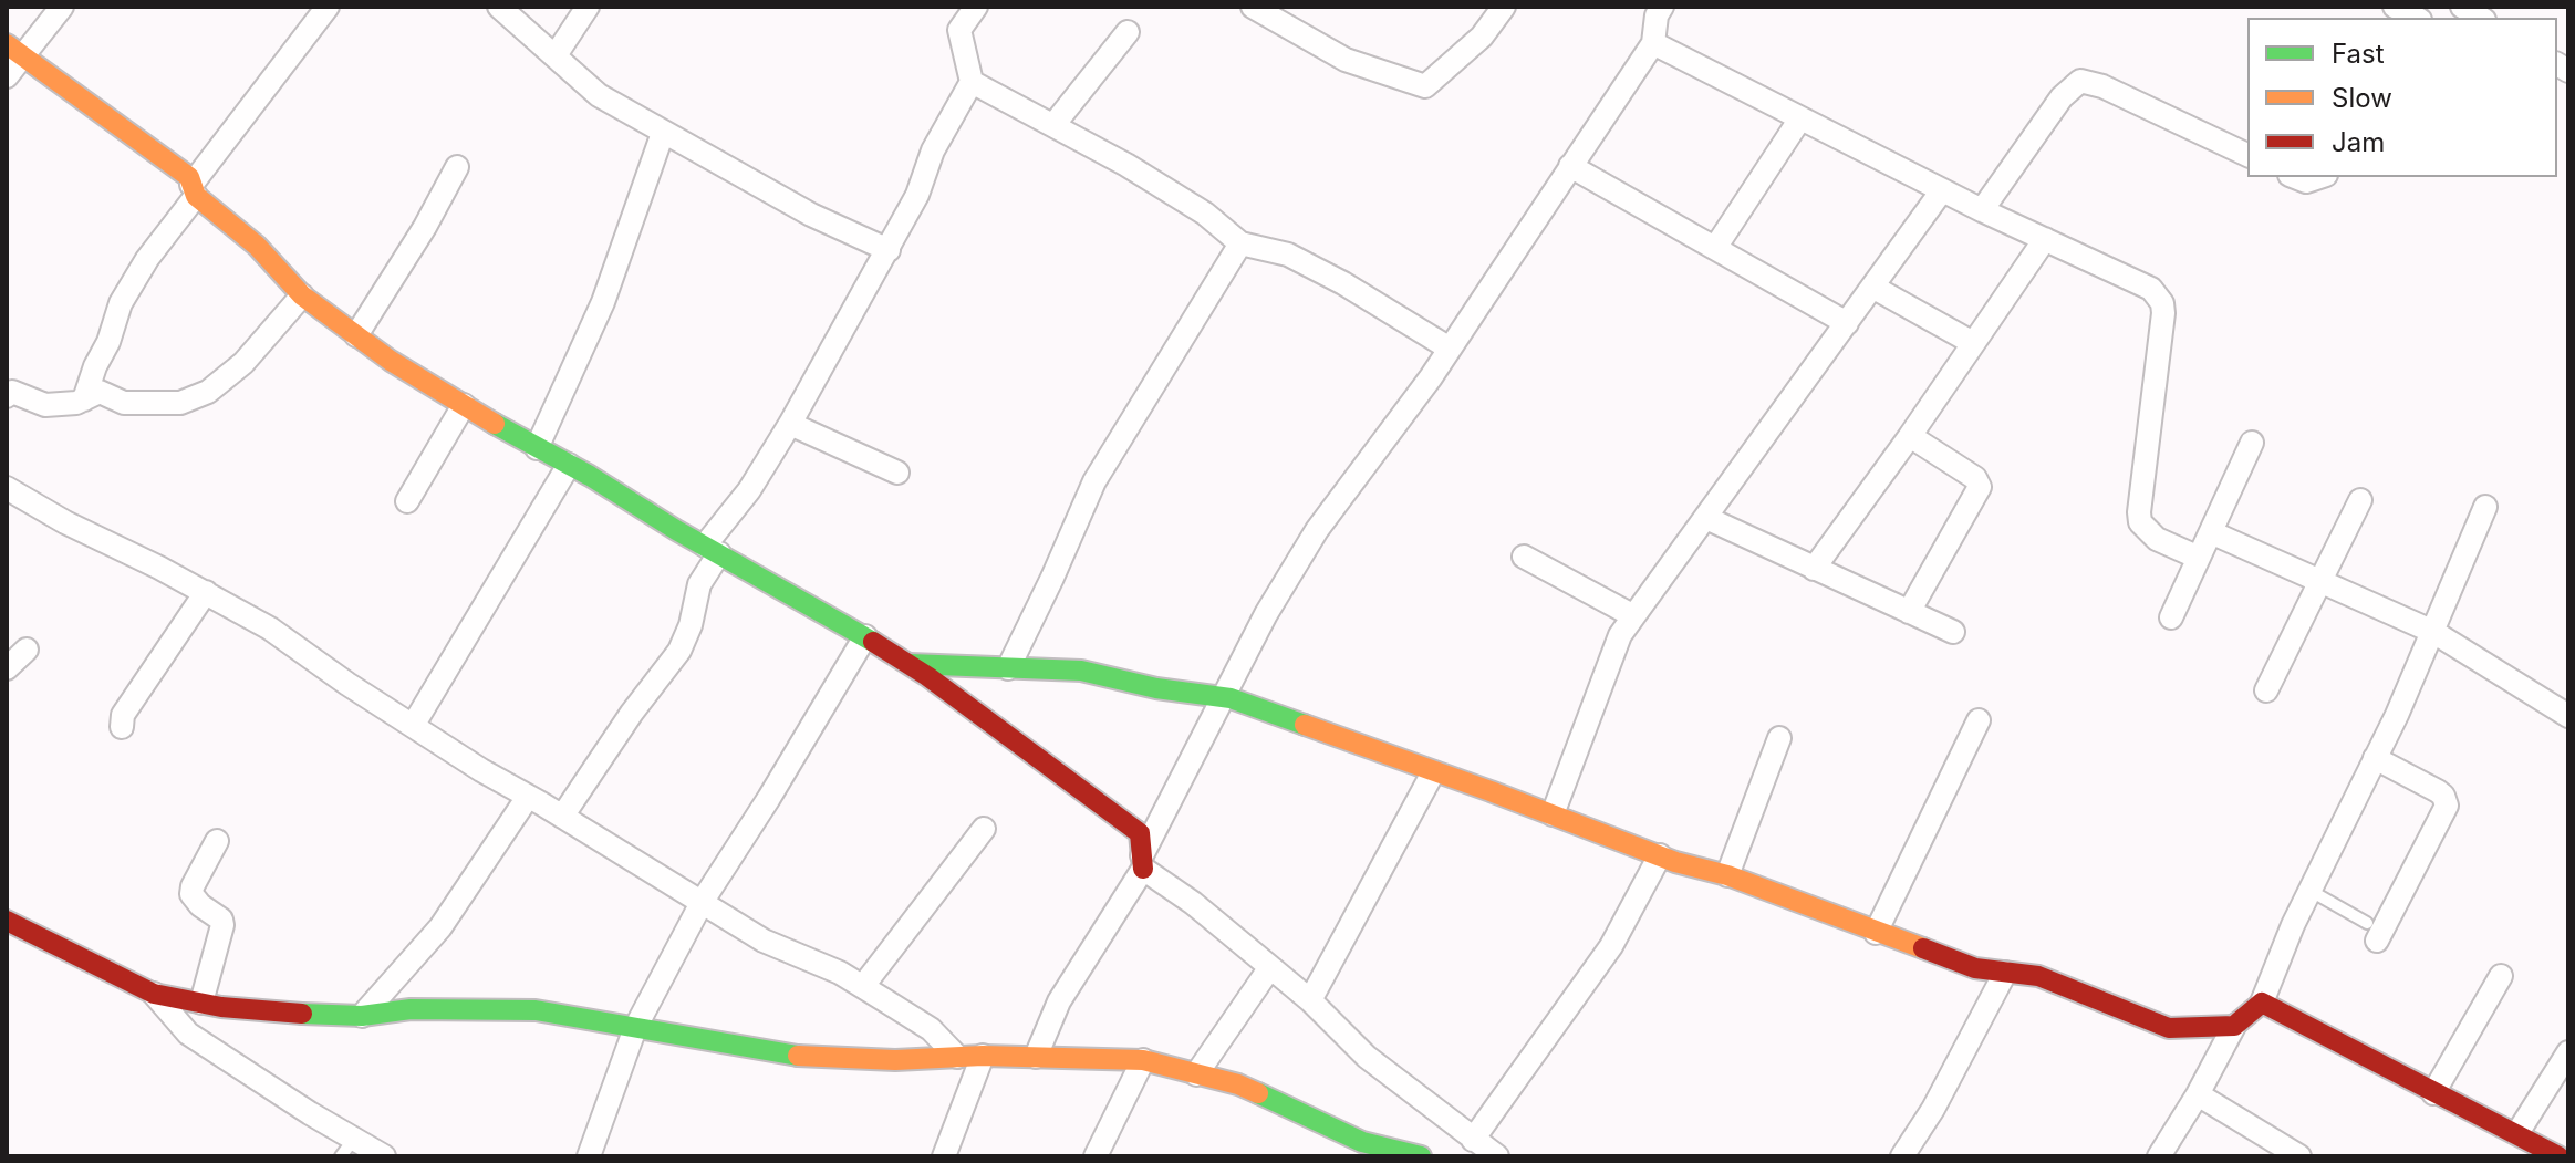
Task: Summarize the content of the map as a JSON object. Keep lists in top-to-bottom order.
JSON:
{
  "legend": ["Fast", "Slow", "Jam"]
}
